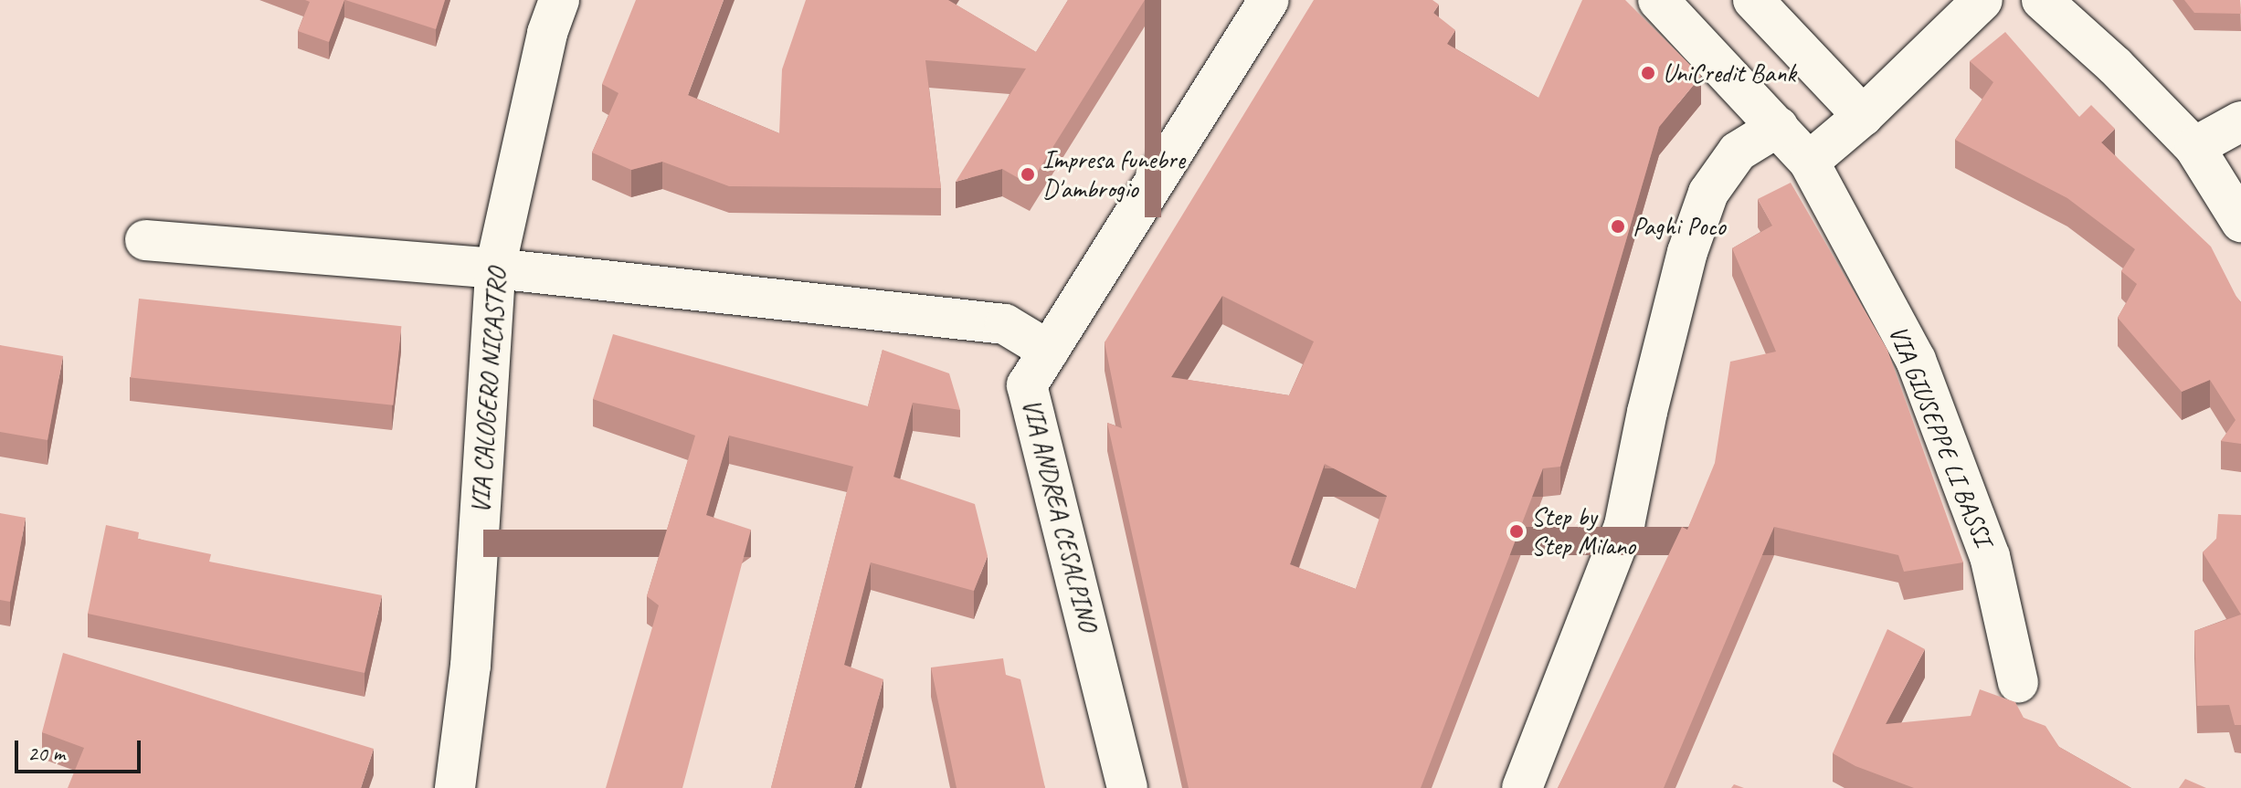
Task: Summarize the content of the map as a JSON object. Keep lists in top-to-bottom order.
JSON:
{
  "streets": {
    "street": ["VIA CALOGERO NICASTRO", "VIA GIUSEPPE LI BASSI", "VIA ANDREA CESALPINO"]
  },
  "places": [
    "UniCredit Bank",
    "Impresa funebre D'ambrogio",
    "Paghi Poco",
    "Step by Step Milano"
  ],
  "scale_bar": "20 m"
}
